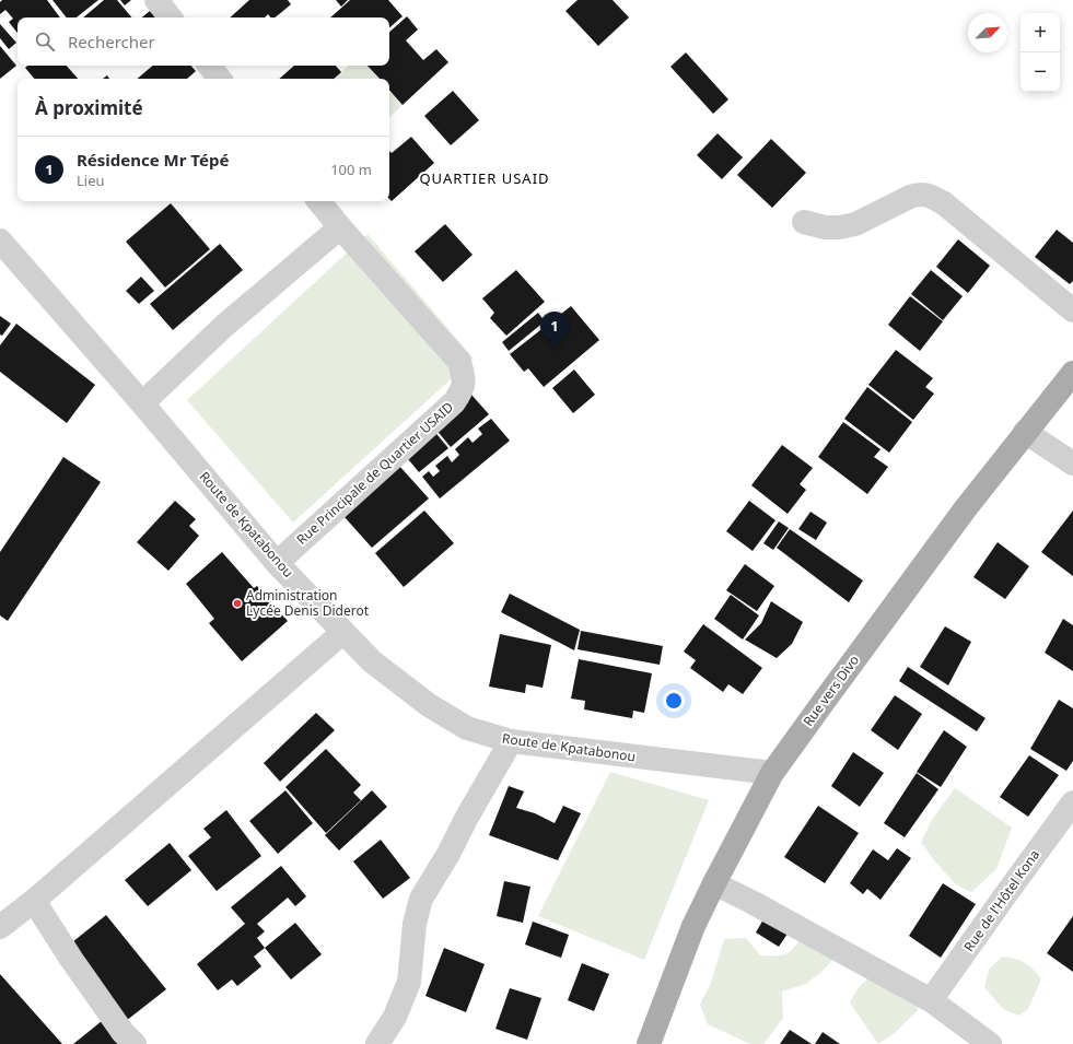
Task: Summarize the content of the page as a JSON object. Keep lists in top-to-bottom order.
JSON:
{
  "streets": {
    "main road": ["Rue vers Divo"],
    "street": ["Rue Principale de Quartier USAID", "Route de Kpatabonou", "Rue de l'Hôtel Kona"]
  },
  "crossings": [
    ["Rue Principale de Quartier USAID", "Route de Kpatabonou"],
    ["Route de Kpatabonou", "Rue vers Divo"]
  ],
  "districts": ["QUARTIER USAID"],
  "places": ["Administration Lycée Denis Diderot"],
  "north": "top right",
  "page": {
    "map_buttons": ["+", "−"],
    "search": "Rechercher",
    "heading": "À proximité",
    "list": [
      {
        "mark": "1",
        "name": "Résidence Mr Tépé",
        "note": "Lieu",
        "value": "100 m"
      }
    ],
    "pins": "1"
  }
}
